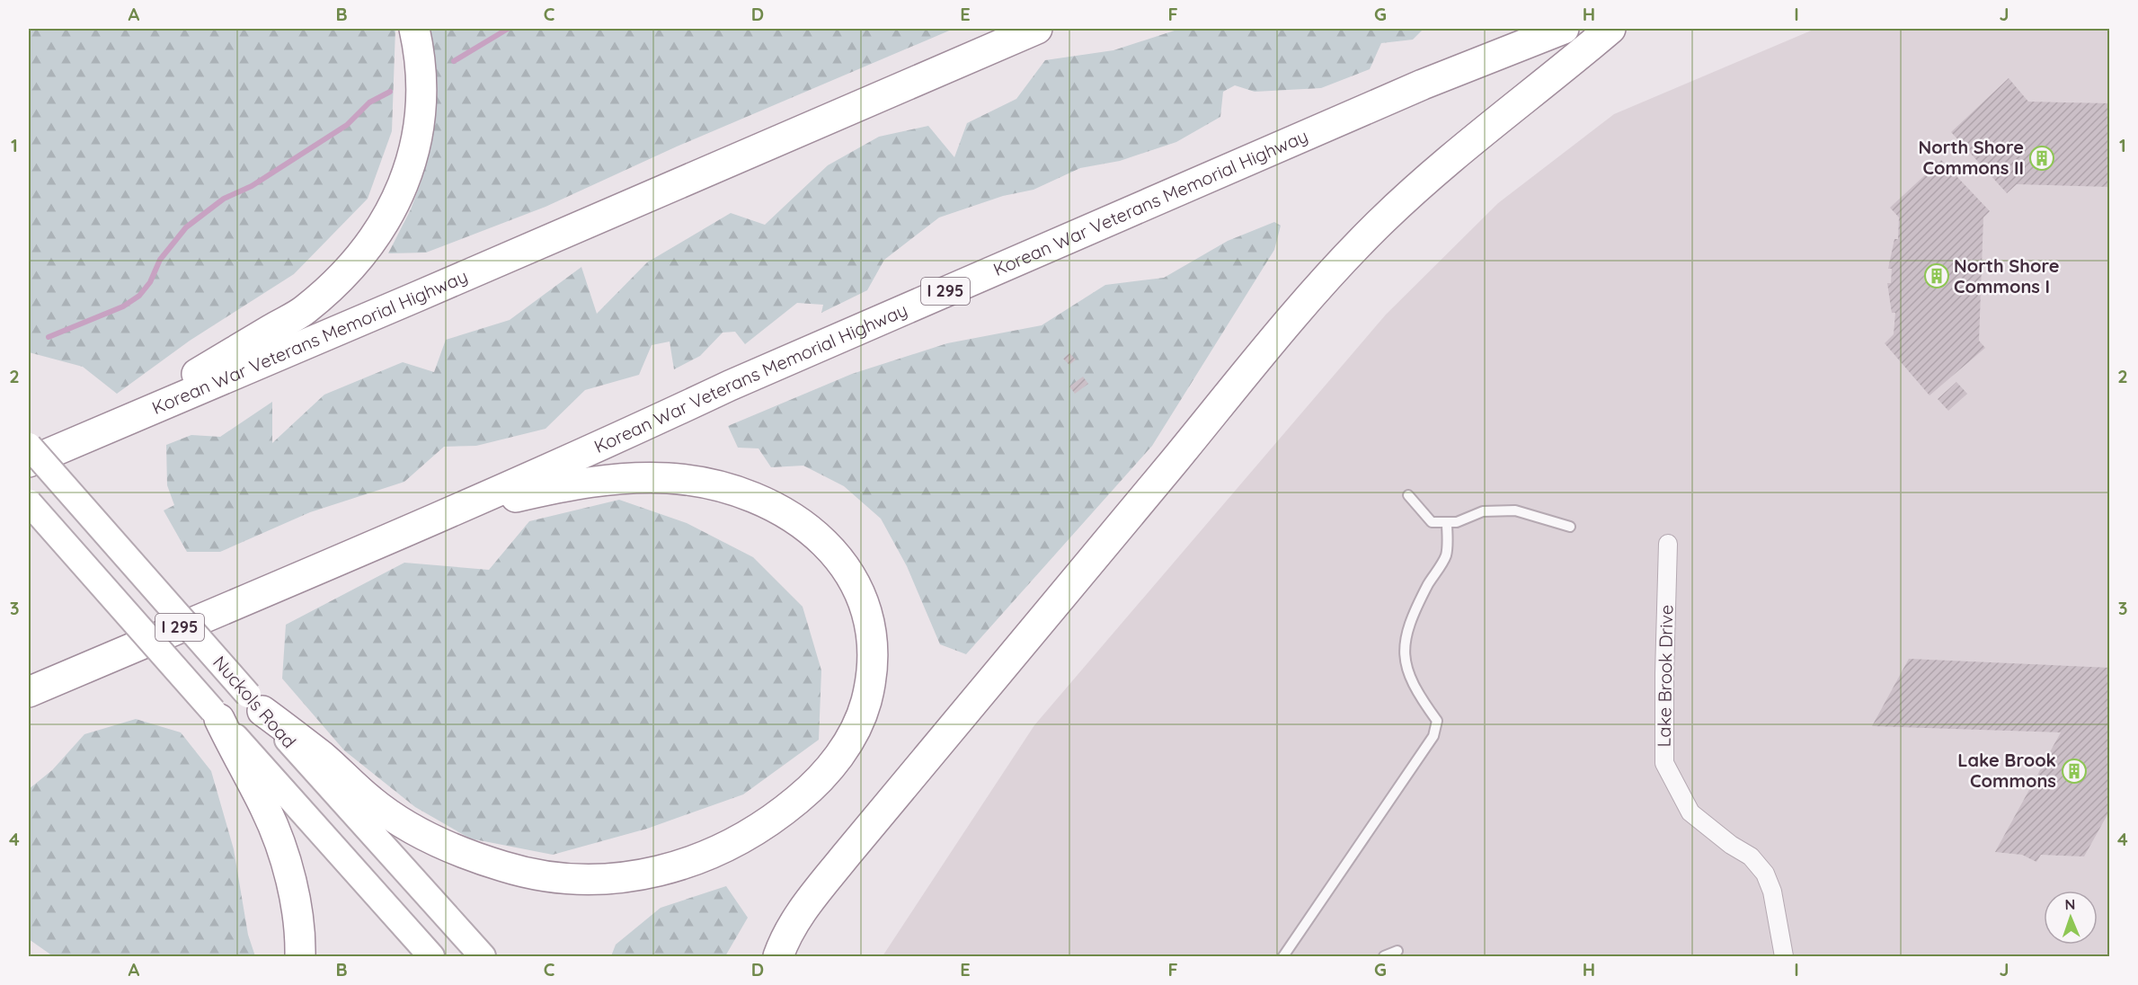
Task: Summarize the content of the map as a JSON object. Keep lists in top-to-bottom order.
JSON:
{
  "streets": {
    "highway": ["Korean War Veterans Memorial Highway", "I 295"],
    "main road": ["Nuckols Road"],
    "street": ["Lake Brook Drive"]
  },
  "places": {
    "building": ["North Shore Commons II", "North Shore Commons I", "Lake Brook Commons"]
  },
  "north": "top",
  "grid": {
    "columns": [
      "A",
      "B",
      "C",
      "D",
      "E",
      "F",
      "G",
      "H",
      "I",
      "J"
    ],
    "rows": [
      "1",
      "2",
      "3",
      "4"
    ]
  }
}
